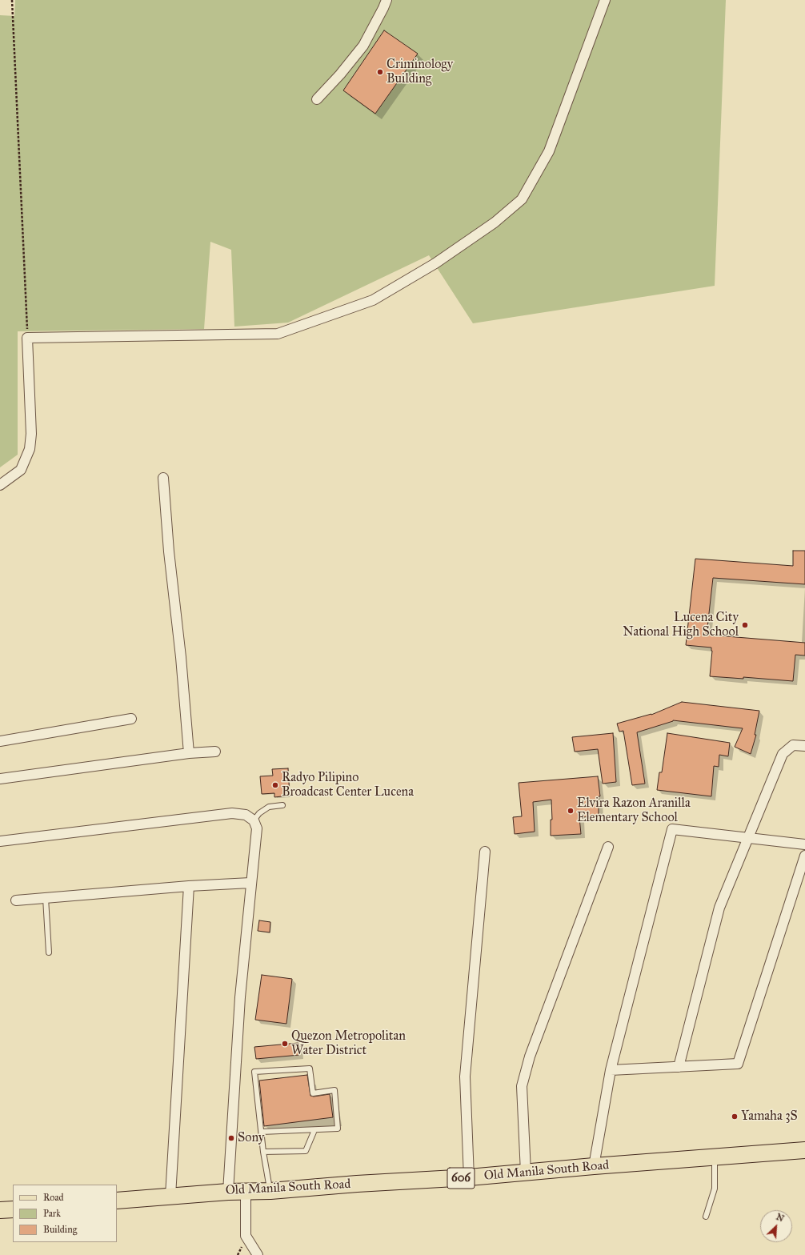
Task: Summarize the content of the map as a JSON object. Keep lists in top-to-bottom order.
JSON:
{
  "streets": {
    "main road": ["Old Manila South Road", "606"]
  },
  "places": [
    "Criminology Building",
    "Lucena City National High School",
    "Radyo Pilipino Broadcast Center Lucena",
    "Elvira Razon Aranilla Elementary School",
    "Quezon Metropolitan Water District",
    "Yamaha 3S",
    "Sony"
  ],
  "legend": ["Road", "Park", "Building"],
  "north": "top right"
}
